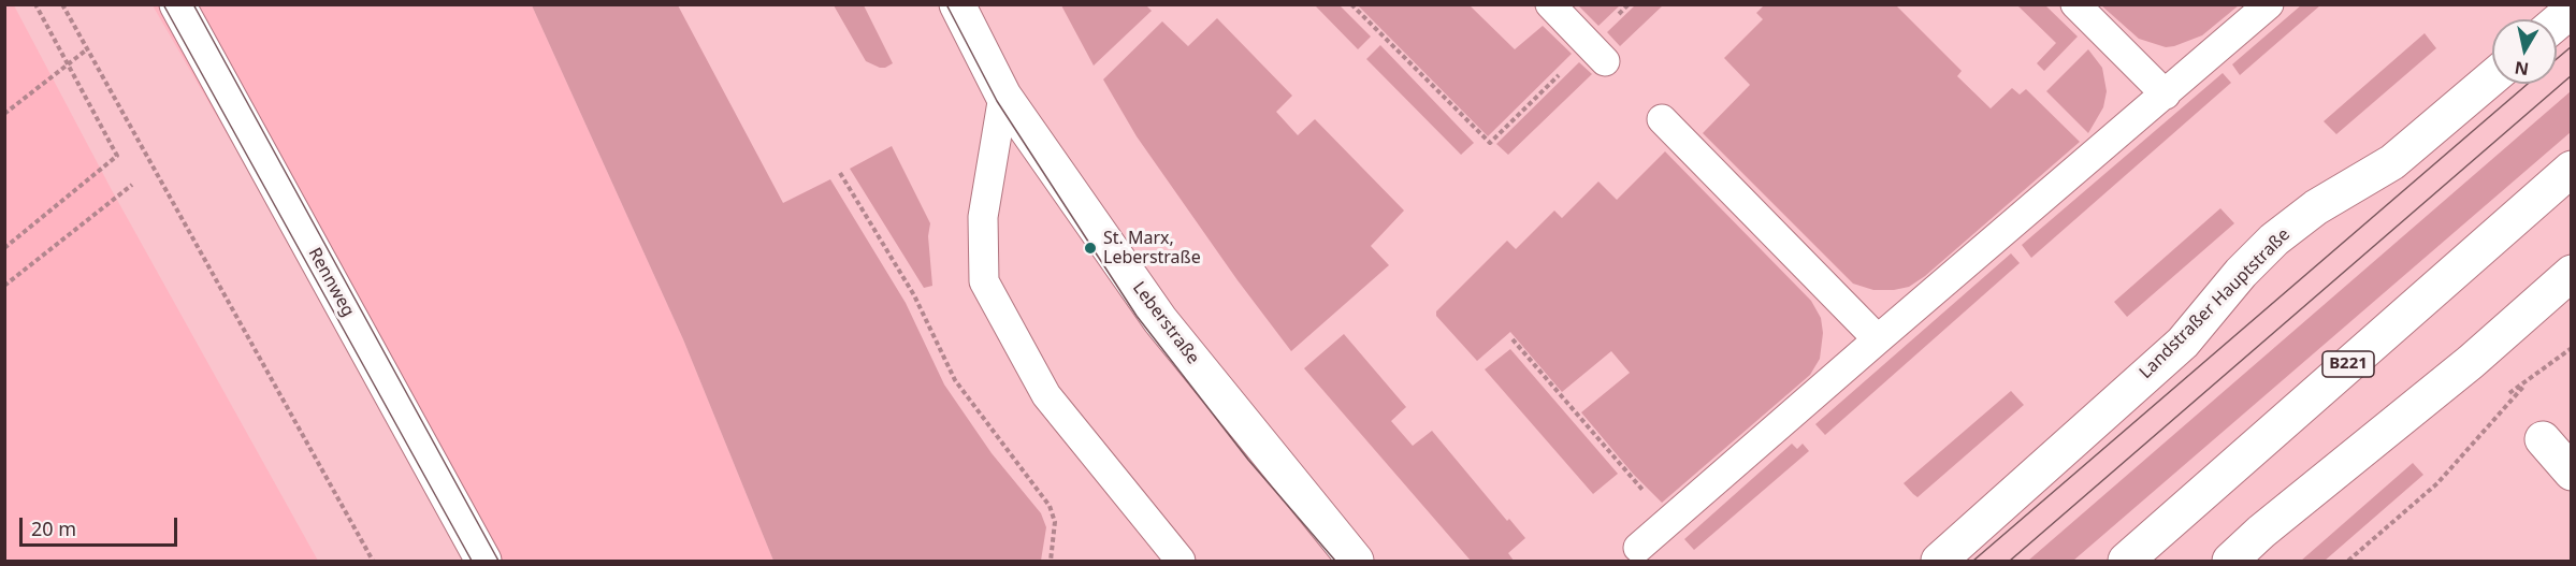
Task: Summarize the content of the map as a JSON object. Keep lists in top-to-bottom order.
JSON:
{
  "streets": {
    "main road": [
      "Rennweg",
      "Landstraßer Hauptstraße",
      "Leberstraße",
      "B221"
    ]
  },
  "places": ["St. Marx, Leberstraße"],
  "scale_bar": "20 m",
  "north": "bottom"
}
